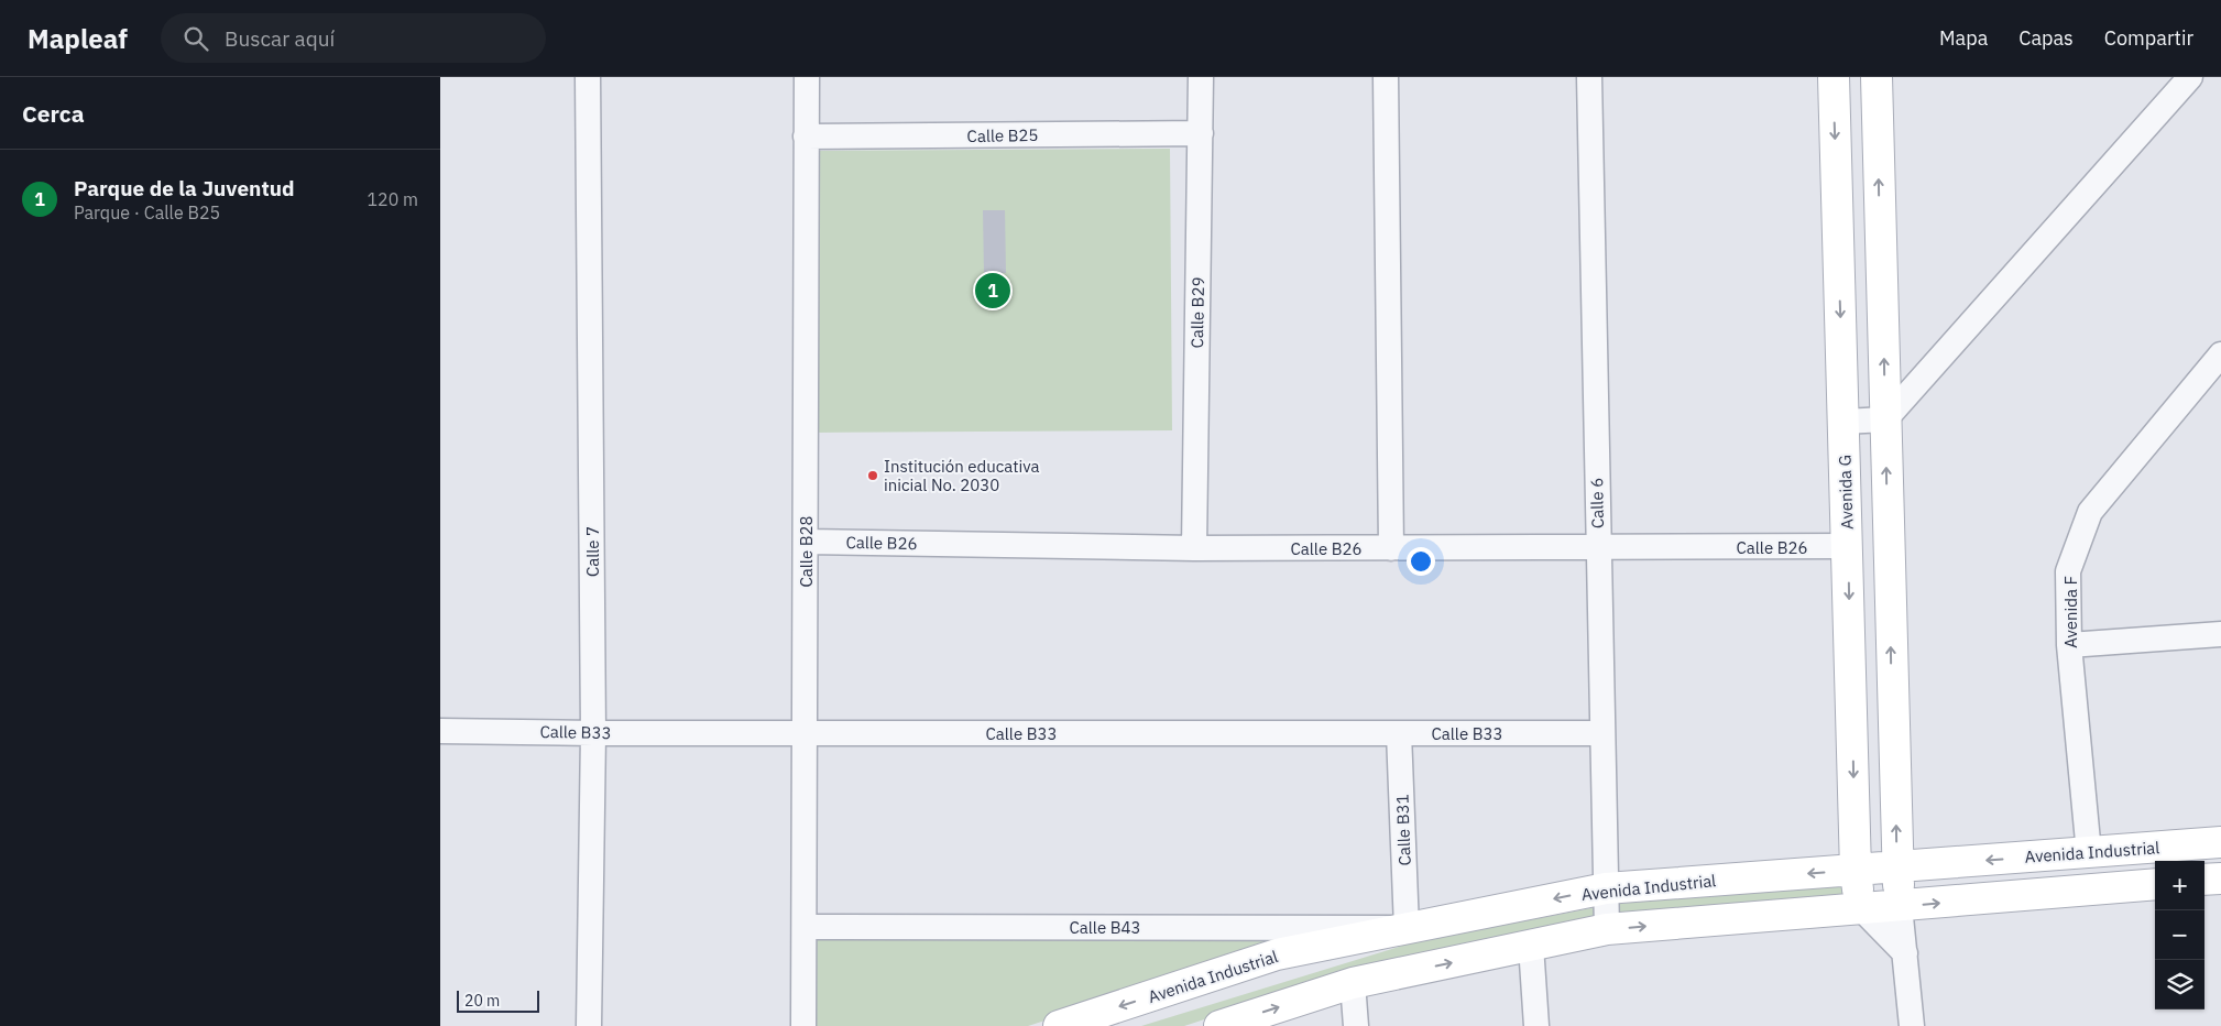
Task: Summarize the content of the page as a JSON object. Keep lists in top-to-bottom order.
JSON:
{
  "streets": {
    "main road": ["Avenida G", "Avenida Industrial"],
    "street": [
      "Calle B25",
      "Calle B29",
      "Calle 6",
      "Calle B26",
      "Calle 7",
      "Calle B28",
      "Avenida F",
      "Calle B33",
      "Calle B31",
      "Calle B43"
    ]
  },
  "crossings": [
    ["Calle B25", "Calle B29"],
    ["Calle B25", "Calle B28"],
    ["Calle B29", "Calle B26"],
    ["Avenida G", "Calle B26"],
    ["Avenida G", "Avenida Industrial"],
    ["Calle 6", "Calle B26"],
    ["Calle 6", "Calle B33"],
    ["Calle 6", "Avenida Industrial"],
    ["Calle B26", "Calle B28"],
    ["Calle 7", "Calle B33"],
    ["Calle B28", "Calle B33"],
    ["Calle B28", "Calle B43"],
    ["Avenida F", "Avenida Industrial"],
    ["Calle B33", "Calle B31"],
    ["Calle B31", "Avenida Industrial"],
    ["Calle B31", "Calle B43"],
    ["Avenida Industrial", "Calle B43"]
  ],
  "places": ["Institución educativa inicial No. 2030"],
  "scale_bar": "20 m",
  "page": {
    "header": "Mapleaf",
    "search": "Buscar aquí",
    "nav": ["Mapa", "Capas", "Compartir"],
    "heading": "Cerca",
    "list": [
      {
        "mark": "1",
        "name": "Parque de la Juventud",
        "note": "Parque · Calle B25",
        "value": "120 m"
      }
    ],
    "pins": "1",
    "map_buttons": ["+", "−"],
    "scale": "20 m"
  }
}
